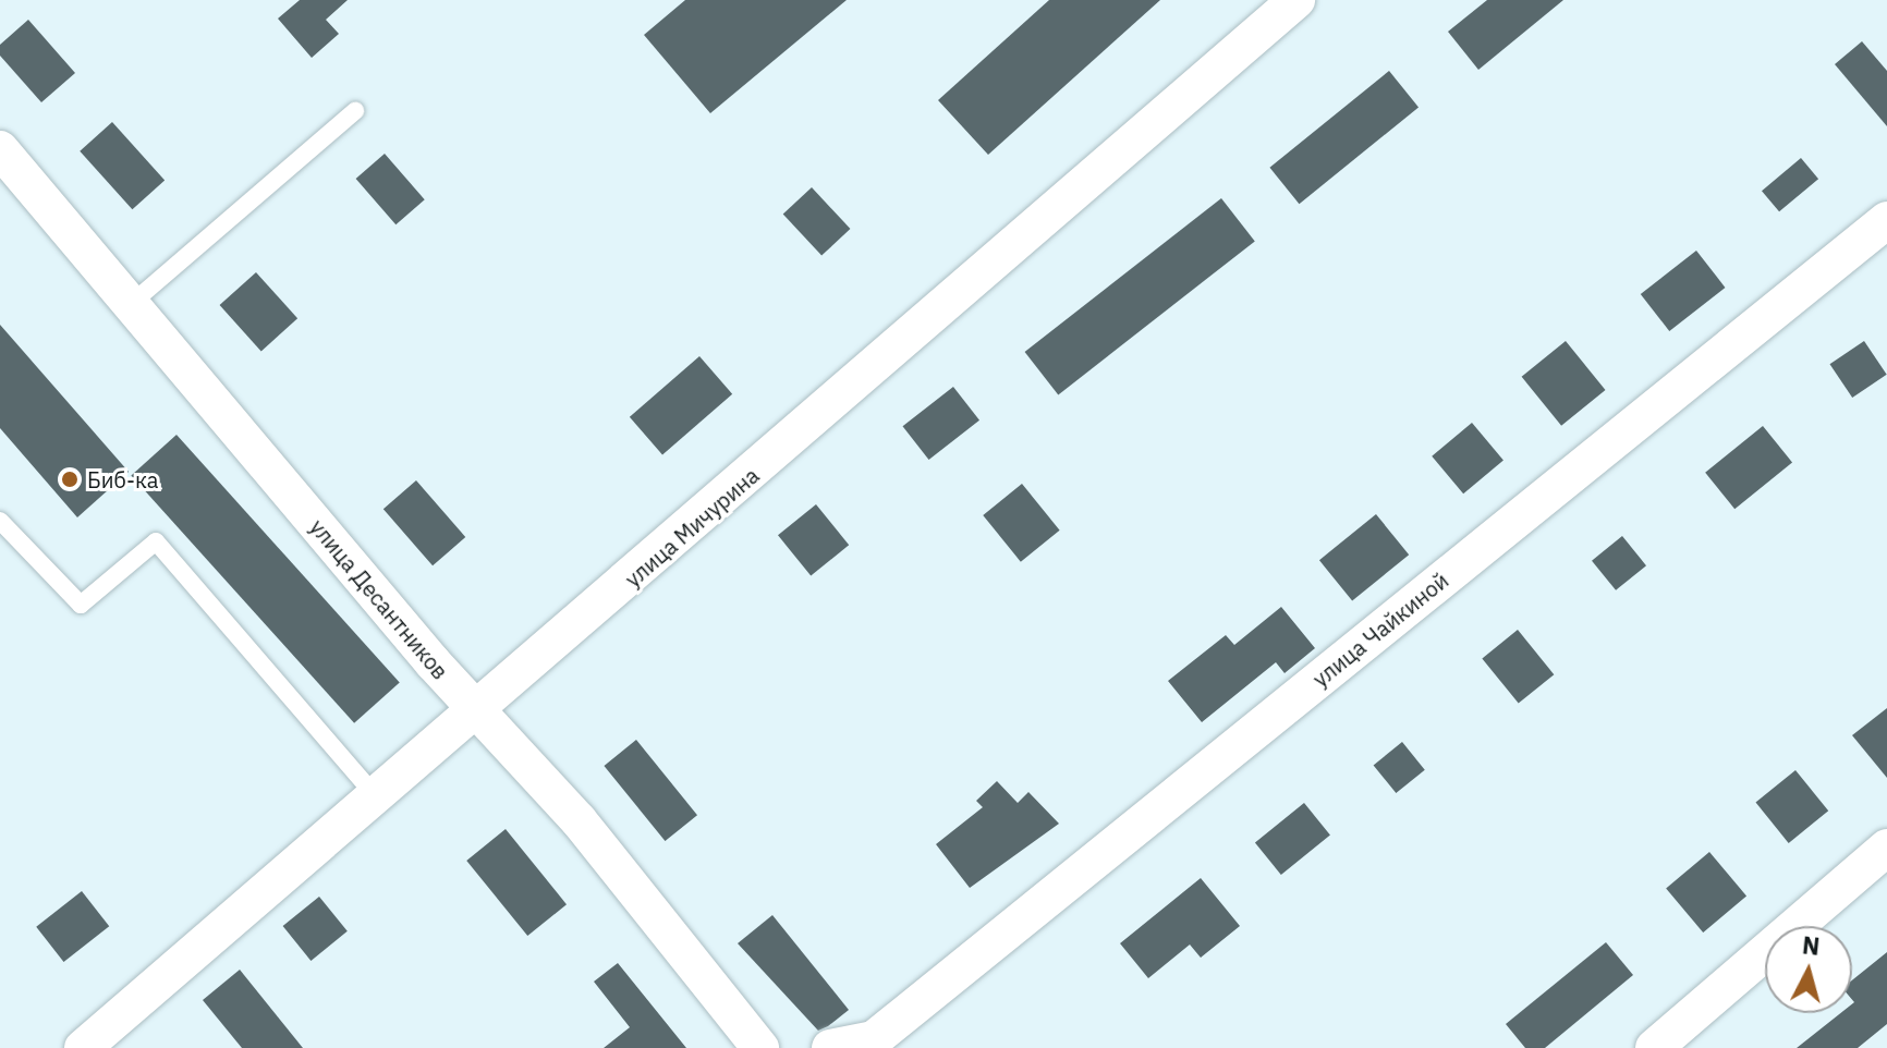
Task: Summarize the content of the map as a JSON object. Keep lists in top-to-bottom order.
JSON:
{
  "streets": {
    "street": ["улица Мичурина", "улица Десантников", "улица Чайкиной"]
  },
  "crossings": [
    ["улица Мичурина", "улица Десантников"]
  ],
  "places": ["Биб-ка"],
  "north": "top"
}
